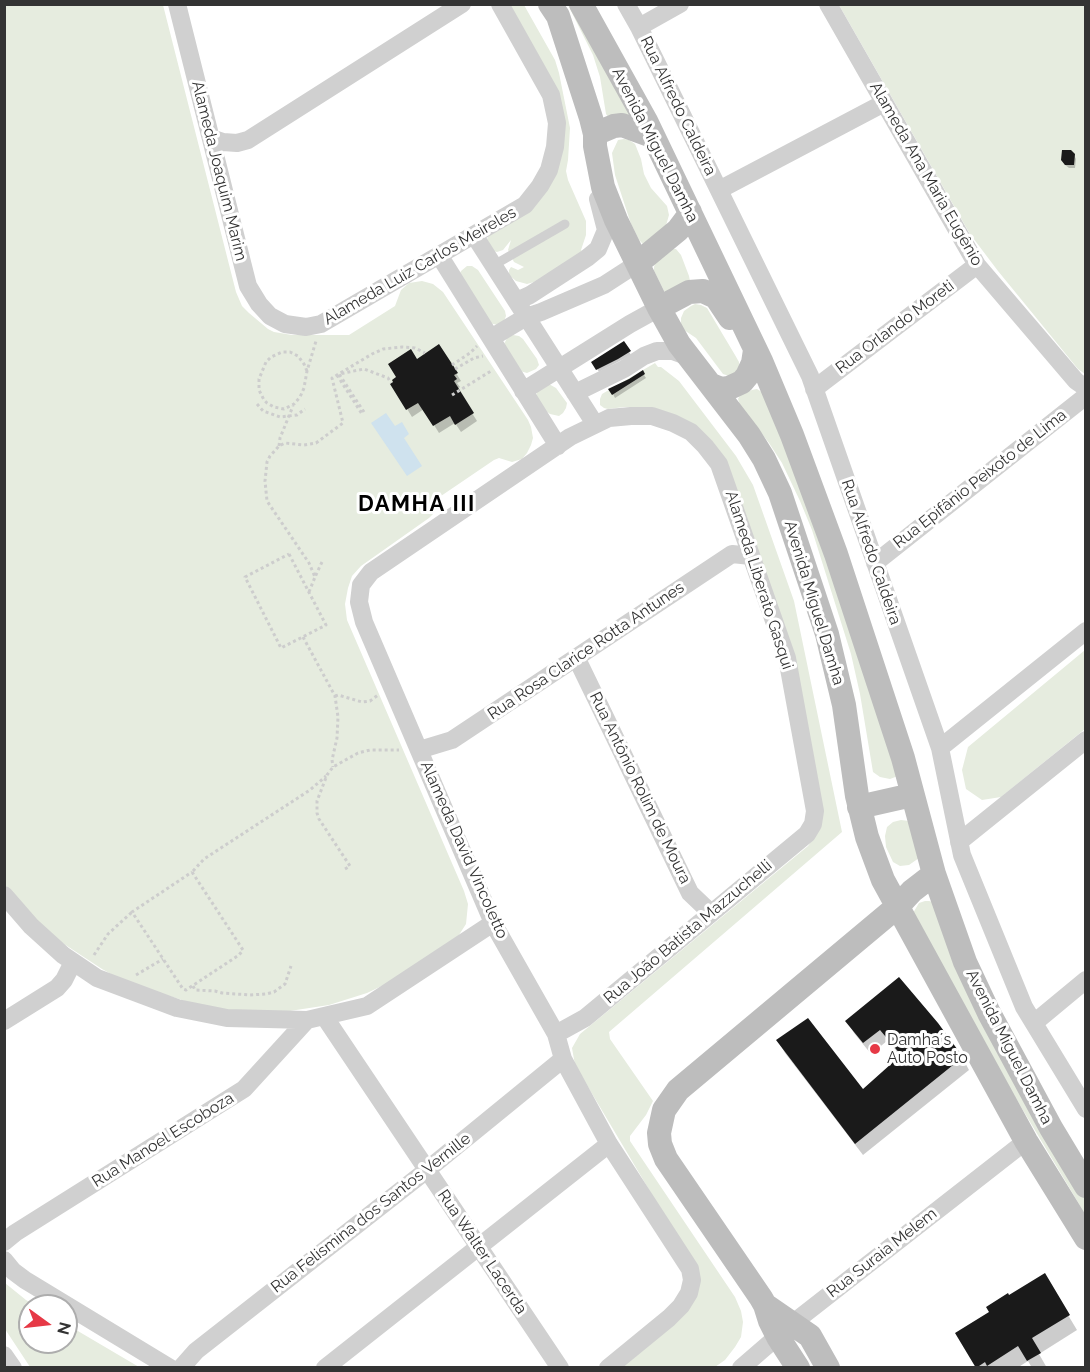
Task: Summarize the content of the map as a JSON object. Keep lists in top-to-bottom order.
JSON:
{
  "streets": {
    "street": [
      "Rua Alfredo Caldeira",
      "Avenida Miguel Damha",
      "Alameda Joaquim Marim",
      "Alameda Ana Maria Eugênio",
      "Alameda Luiz Carlos Meireles",
      "Rua Orlando Moreti",
      "Rua Epifânio Peixoto de Lima",
      "Alameda Liberato Gasqui",
      "Rua Rosa Clarice Rotta Antunes",
      "Rua Antônio Rolim de Moura",
      "Alameda David Vincoletto",
      "Rua João Batista Mazzuchelli",
      "Rua Manoel Escoboza",
      "Rua Felismina dos Santos Vernille",
      "Rua Walter Lacerda",
      "Rua Suraia Melem"
    ]
  },
  "crossings": [
    ["Rua Alfredo Caldeira", "Rua Orlando Moreti"],
    ["Rua Alfredo Caldeira", "Rua Epifânio Peixoto de Lima"],
    ["Avenida Miguel Damha", "Rua Suraia Melem"],
    ["Alameda Joaquim Marim", "Alameda Luiz Carlos Meireles"],
    ["Alameda Ana Maria Eugênio", "Rua Orlando Moreti"],
    ["Alameda Liberato Gasqui", "Rua Rosa Clarice Rotta Antunes"],
    ["Alameda Liberato Gasqui", "Rua João Batista Mazzuchelli"],
    ["Rua Rosa Clarice Rotta Antunes", "Rua Antônio Rolim de Moura"],
    ["Rua Rosa Clarice Rotta Antunes", "Alameda David Vincoletto"],
    ["Rua Antônio Rolim de Moura", "Rua João Batista Mazzuchelli"],
    ["Alameda David Vincoletto", "Rua João Batista Mazzuchelli"],
    ["Alameda David Vincoletto", "Rua Felismina dos Santos Vernille"],
    ["Rua Manoel Escoboza", "Rua Walter Lacerda"],
    ["Rua Felismina dos Santos Vernille", "Rua Walter Lacerda"]
  ],
  "districts": ["DAMHA III"],
  "places": ["Damha´s Auto Posto"],
  "north": "right"
}
